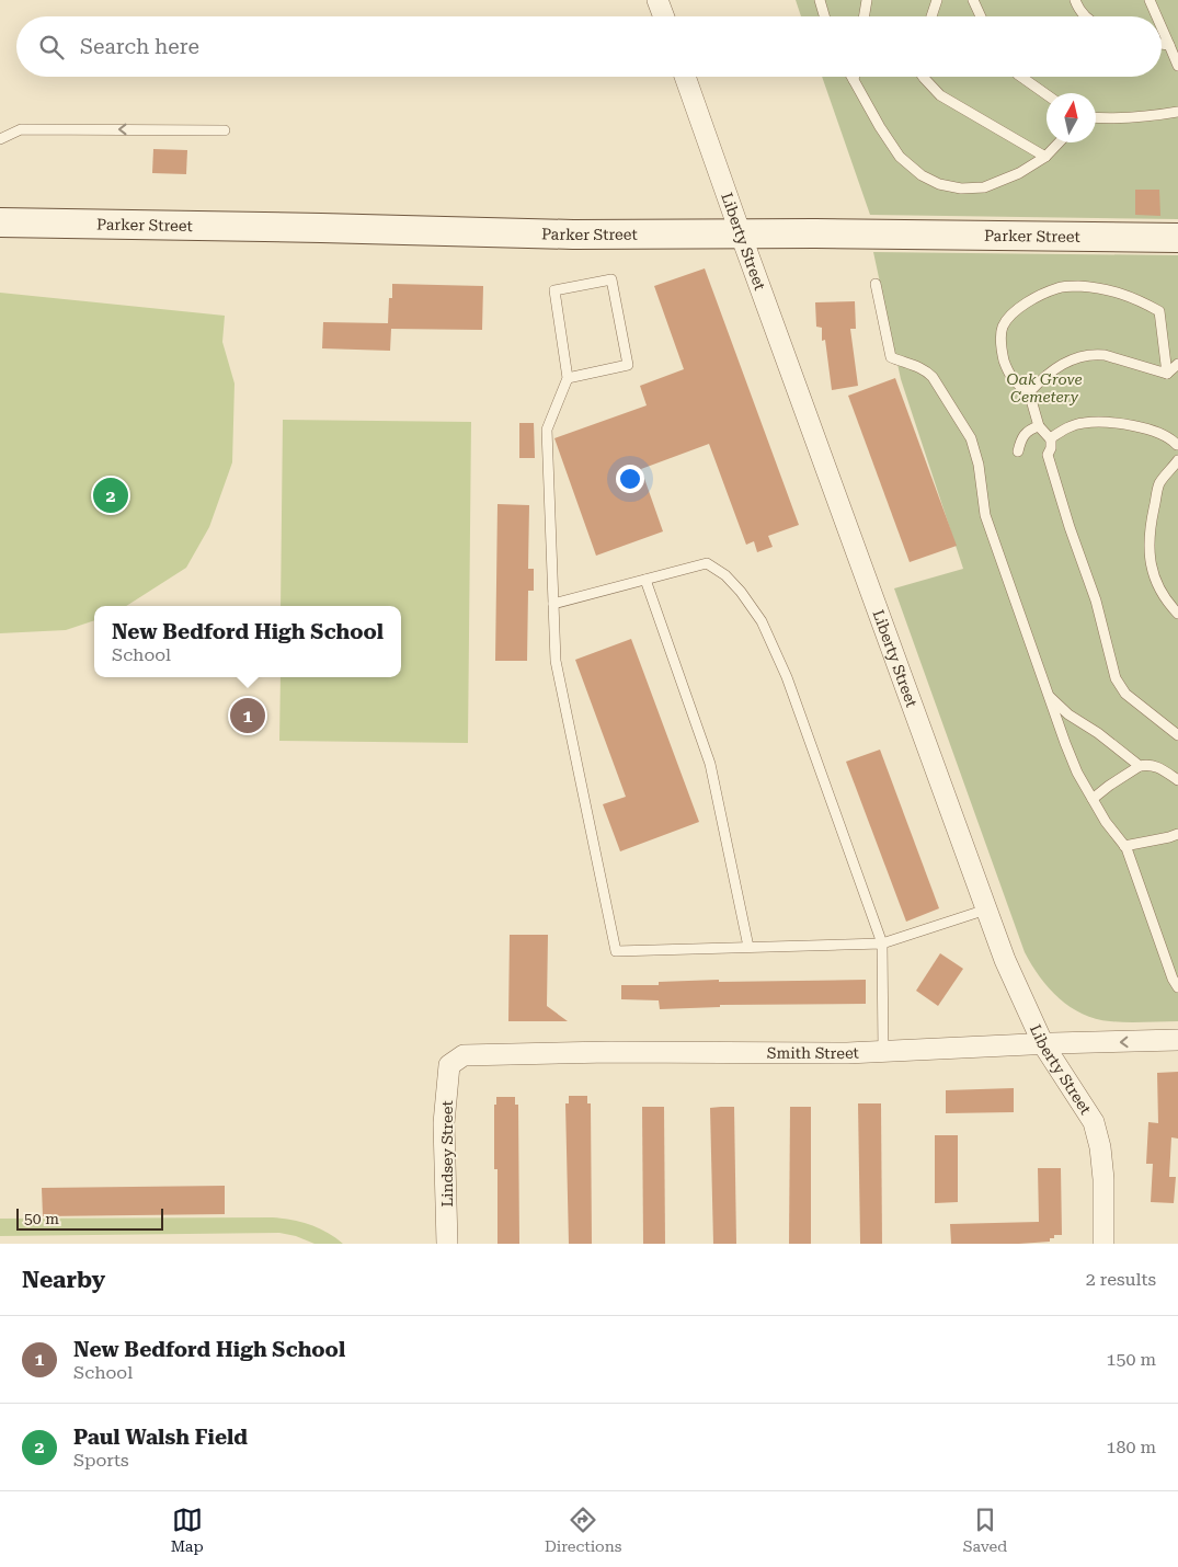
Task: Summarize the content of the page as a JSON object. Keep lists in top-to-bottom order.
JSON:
{
  "streets": {
    "main road": ["Parker Street"],
    "street": ["Liberty Street", "Smith Street", "Lindsey Street"]
  },
  "crossings": [
    ["Parker Street", "Liberty Street"],
    ["Liberty Street", "Smith Street"],
    ["Smith Street", "Lindsey Street"]
  ],
  "parks": ["Oak Grove Cemetery"],
  "scale_bar": "50 m",
  "north": "top",
  "page": {
    "search": "Search here",
    "pins": ["2", "1"],
    "popup": ["New Bedford High School", "School"],
    "scale": "50 m",
    "heading": ["Nearby", "2 results"],
    "list": [
      {
        "mark": "1",
        "name": "New Bedford High School",
        "note": "School",
        "value": "150 m"
      },
      {
        "mark": "2",
        "name": "Paul Walsh Field",
        "note": "Sports",
        "value": "180 m"
      }
    ],
    "nav": ["Map", "Directions", "Saved"]
  }
}
